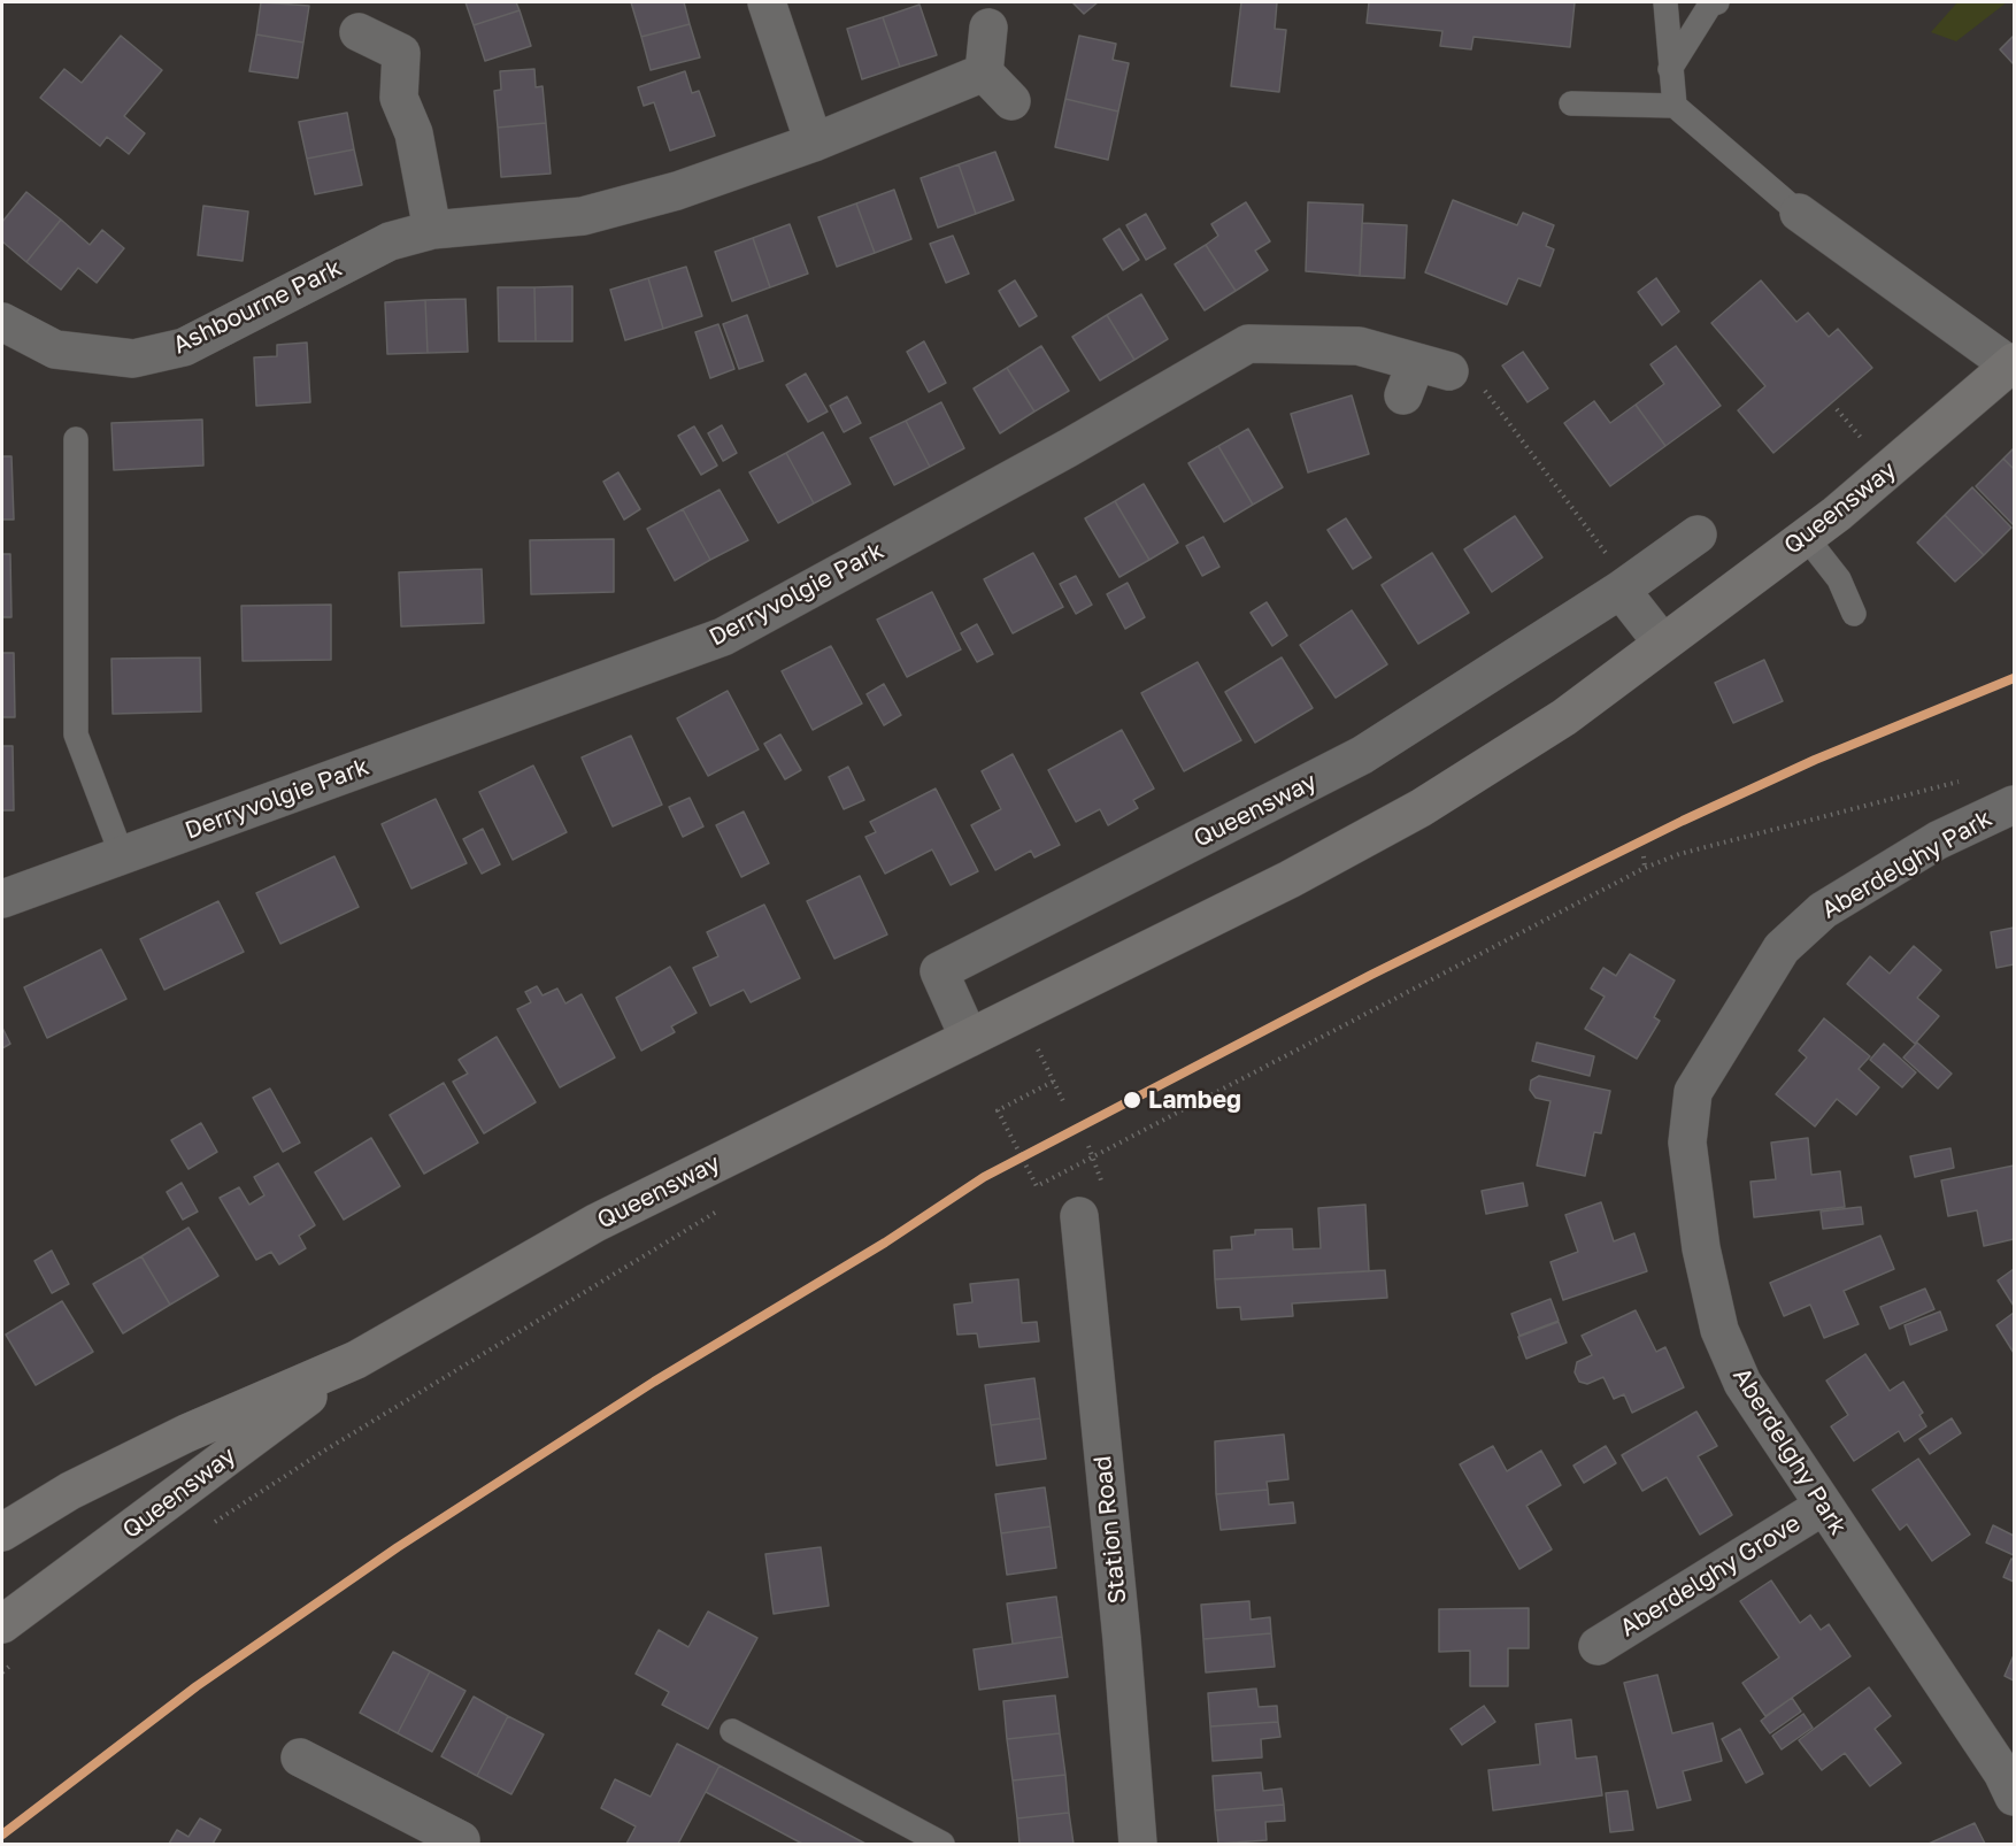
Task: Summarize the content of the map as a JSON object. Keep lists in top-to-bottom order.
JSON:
{
  "streets": {
    "highway": ["Queensway"],
    "street": [
      "Ashbourne Park",
      "Derryvolgie Park",
      "Aberdelghy Park",
      "Station Road",
      "Aberdelghy Grove"
    ]
  },
  "crossings": [
    ["Aberdelghy Park", "Aberdelghy Grove"]
  ],
  "places": ["Lambeg"]
}
